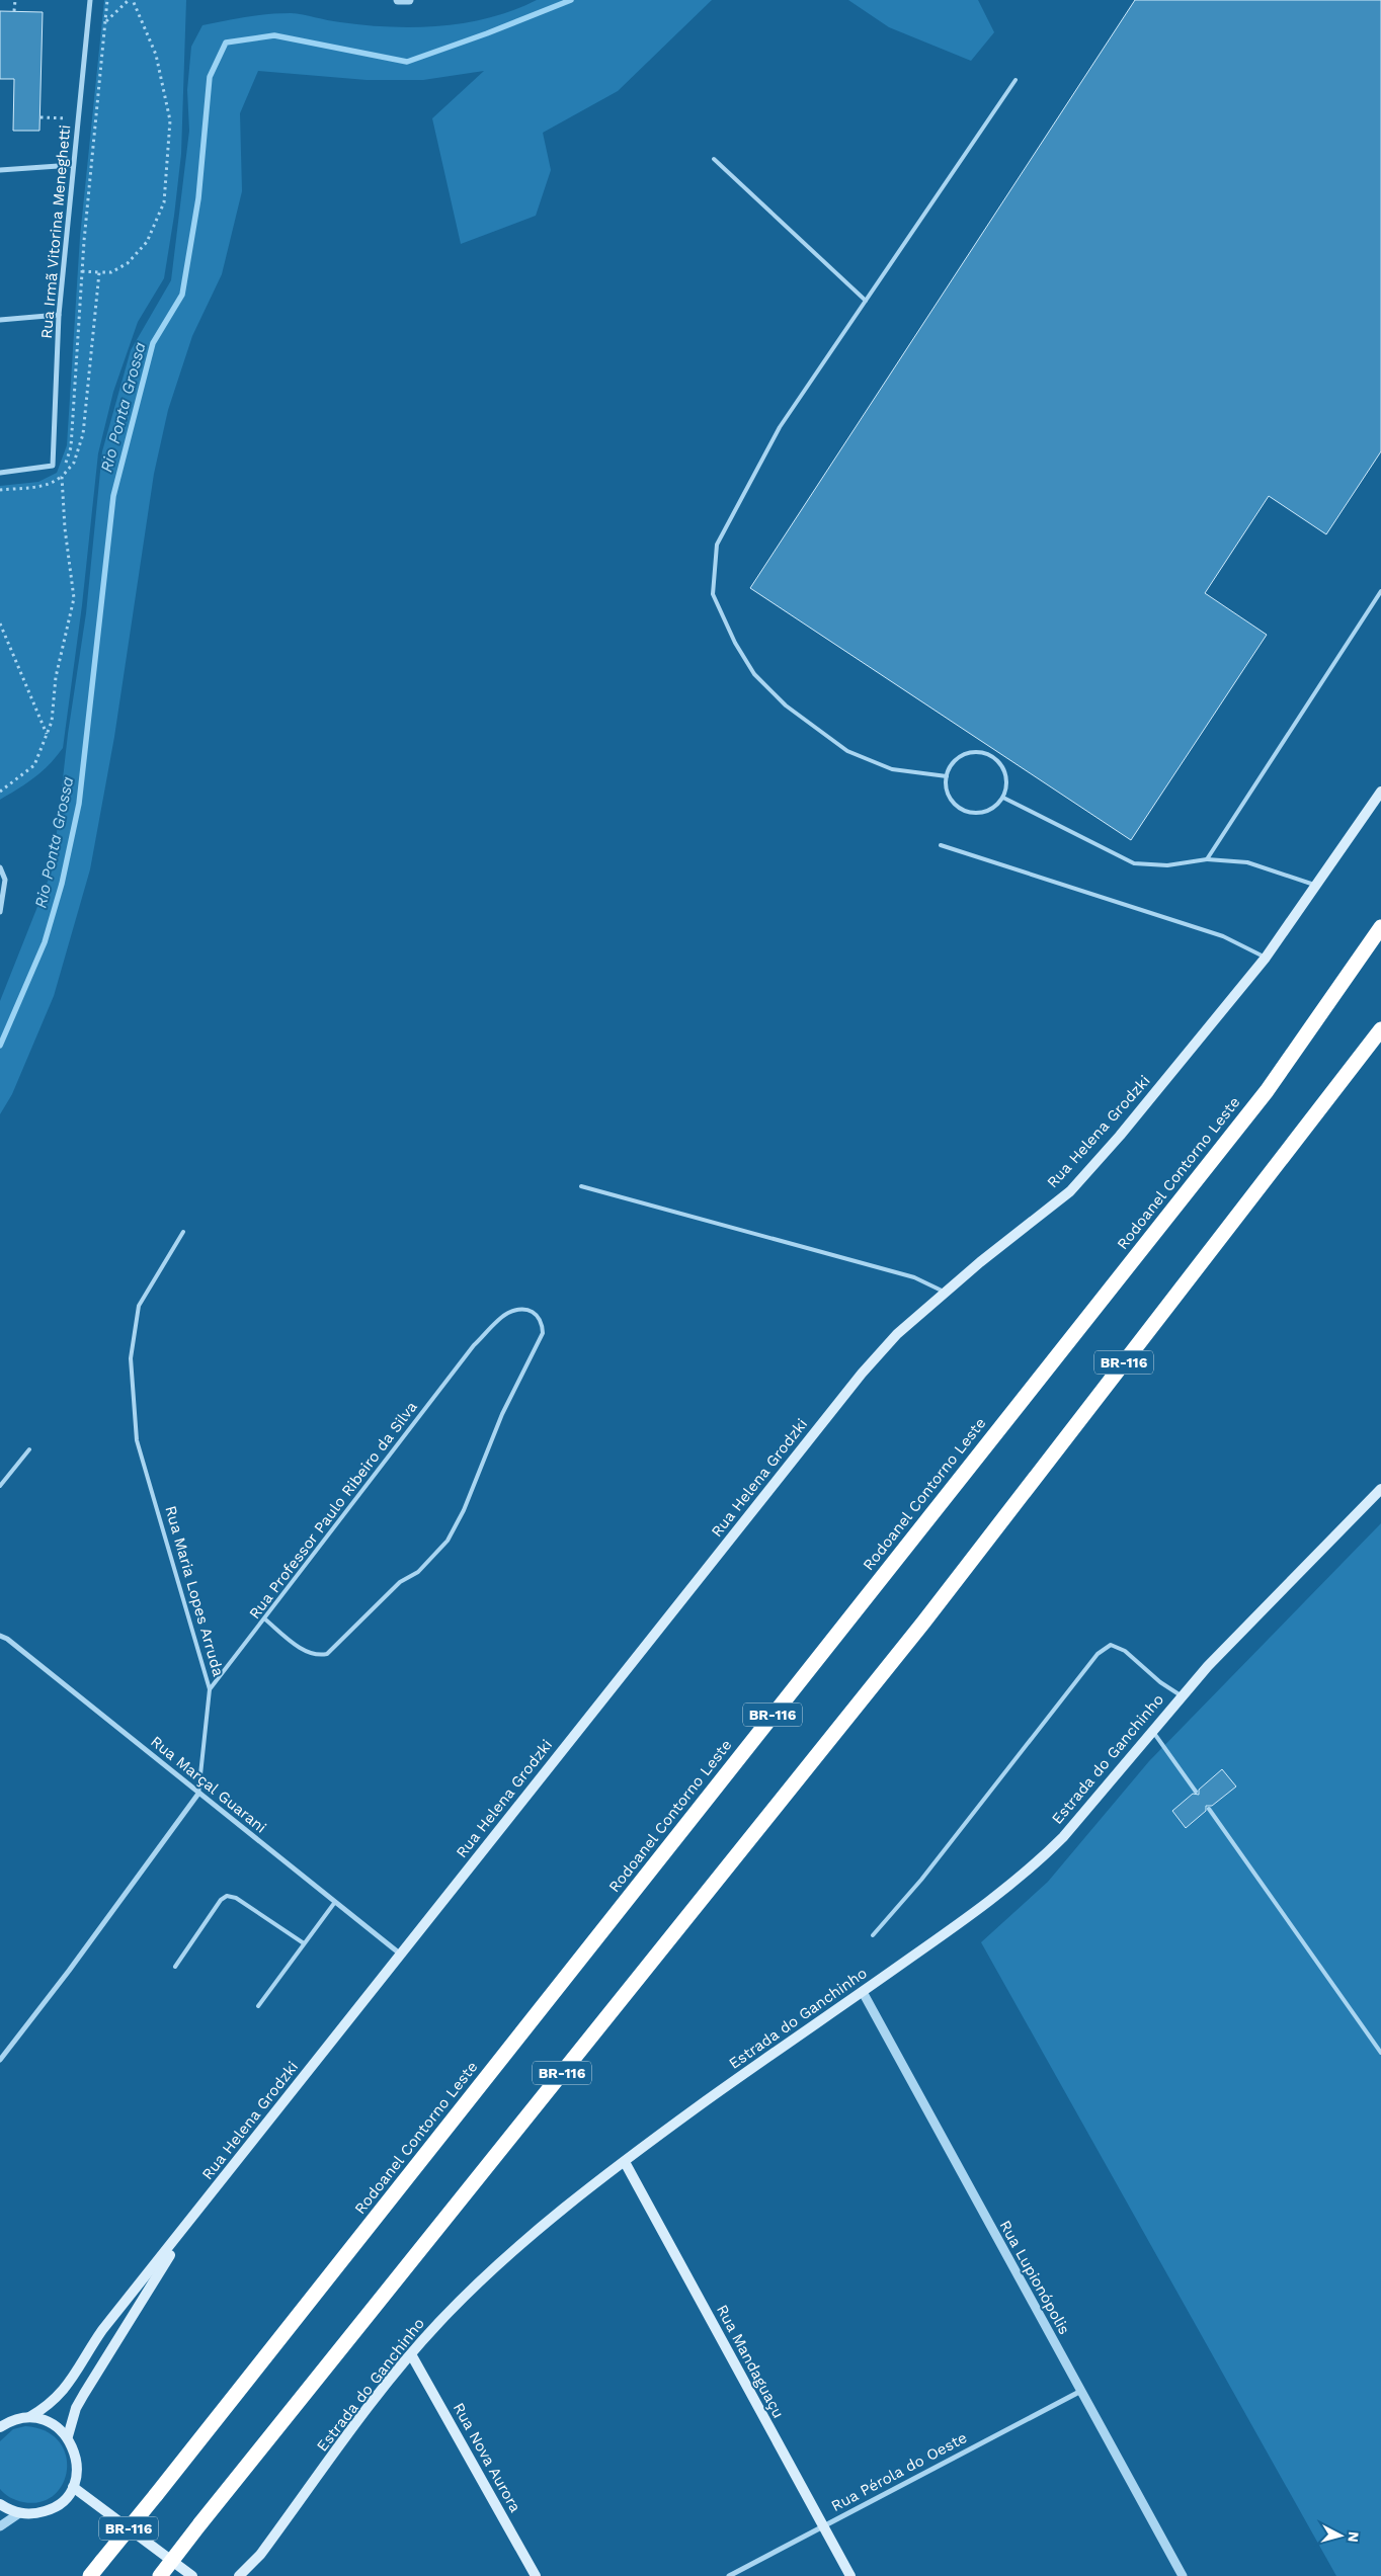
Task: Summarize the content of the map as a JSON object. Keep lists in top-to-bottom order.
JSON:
{
  "streets": {
    "highway": ["Rodoanel Contorno Leste", "BR-116"],
    "main road": [
      "Rua Helena Grodzki",
      "Estrada do Ganchinho",
      "Rua Mandaguaçu",
      "Rua Nova Aurora"
    ],
    "street": [
      "Rua Irmã Vitorina Meneghetti",
      "Rua Maria Lopes Arruda",
      "Rua Marçal Guarani",
      "Rua Lupionópolis",
      "Rua Pérola do Oeste"
    ],
    "lane": ["Rua Professor Paulo Ribeiro da Silva"]
  },
  "crossings": [
    ["Rua Helena Grodzki", "Rua Marçal Guarani"],
    ["Rua Professor Paulo Ribeiro da Silva", "Rua Maria Lopes Arruda"],
    ["Rua Maria Lopes Arruda", "Rua Marçal Guarani"],
    ["Estrada do Ganchinho", "Rua Lupionópolis"],
    ["Estrada do Ganchinho", "Rua Mandaguaçu"],
    ["Estrada do Ganchinho", "Rua Nova Aurora"],
    ["Rua Lupionópolis", "Rua Pérola do Oeste"],
    ["Rua Mandaguaçu", "Rua Pérola do Oeste"]
  ],
  "water": ["Rio Ponta Grossa"],
  "north": "right"
}
